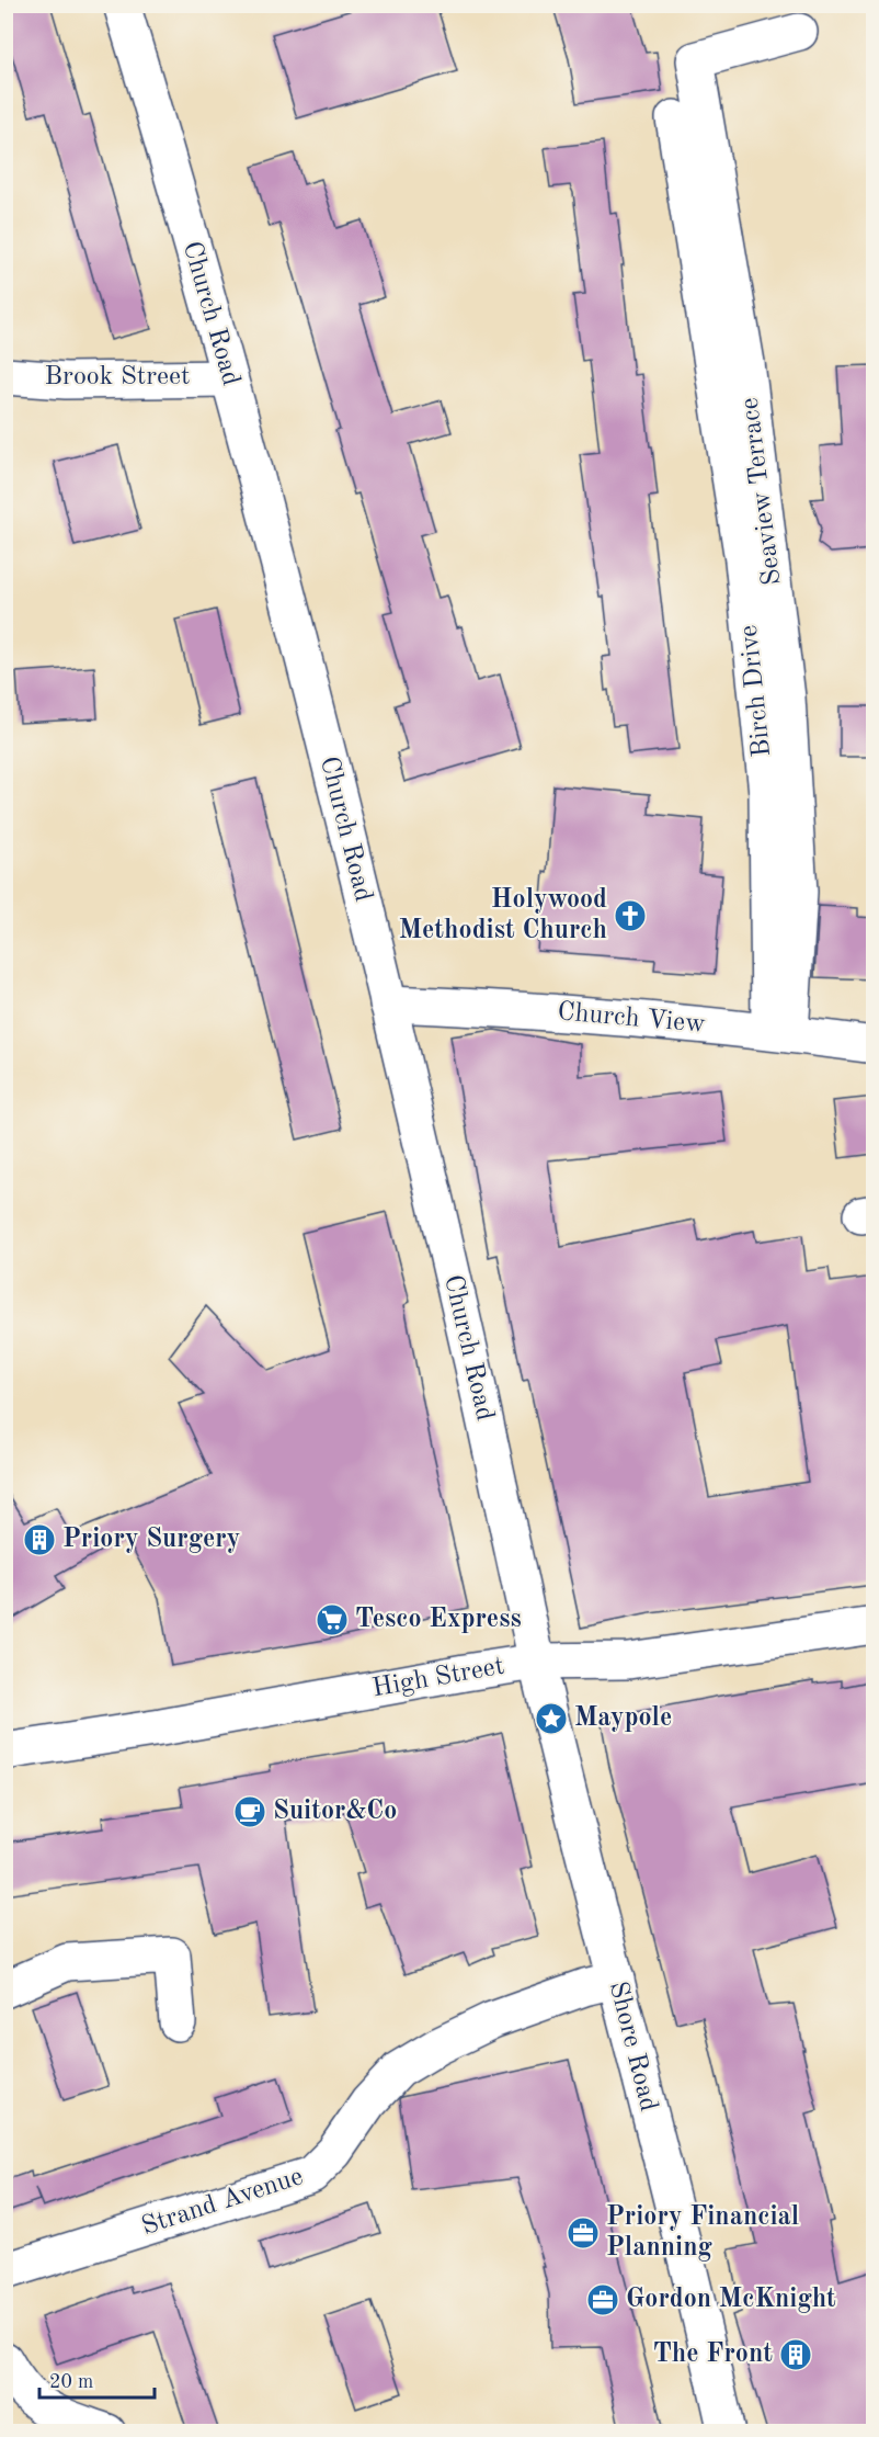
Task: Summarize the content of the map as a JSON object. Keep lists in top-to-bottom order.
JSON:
{
  "streets": {
    "street": [
      "Church Road",
      "Brook Street",
      "Seaview Terrace",
      "Birch Drive",
      "Church View",
      "High Street",
      "Shore Road",
      "Strand Avenue"
    ]
  },
  "crossings": [
    ["Church Road", "Brook Street"],
    ["Church Road", "Church View"],
    ["Church Road", "High Street"],
    ["Church Road", "Shore Road"],
    ["Seaview Terrace", "Birch Drive"],
    ["Seaview Terrace", "Church View"],
    ["Birch Drive", "Church View"],
    ["High Street", "Shore Road"],
    ["Shore Road", "Strand Avenue"]
  ],
  "places": {
    "church": ["Holywood Methodist Church"],
    "building": ["Priory Surgery", "The Front"],
    "supermarket": ["Tesco Express"],
    "place": ["Maypole"],
    "cafe": ["Suitor&Co"],
    "office": ["Priory Financial Planning", "Gordon McKnight"]
  },
  "scale_bar": "20 m"
}
